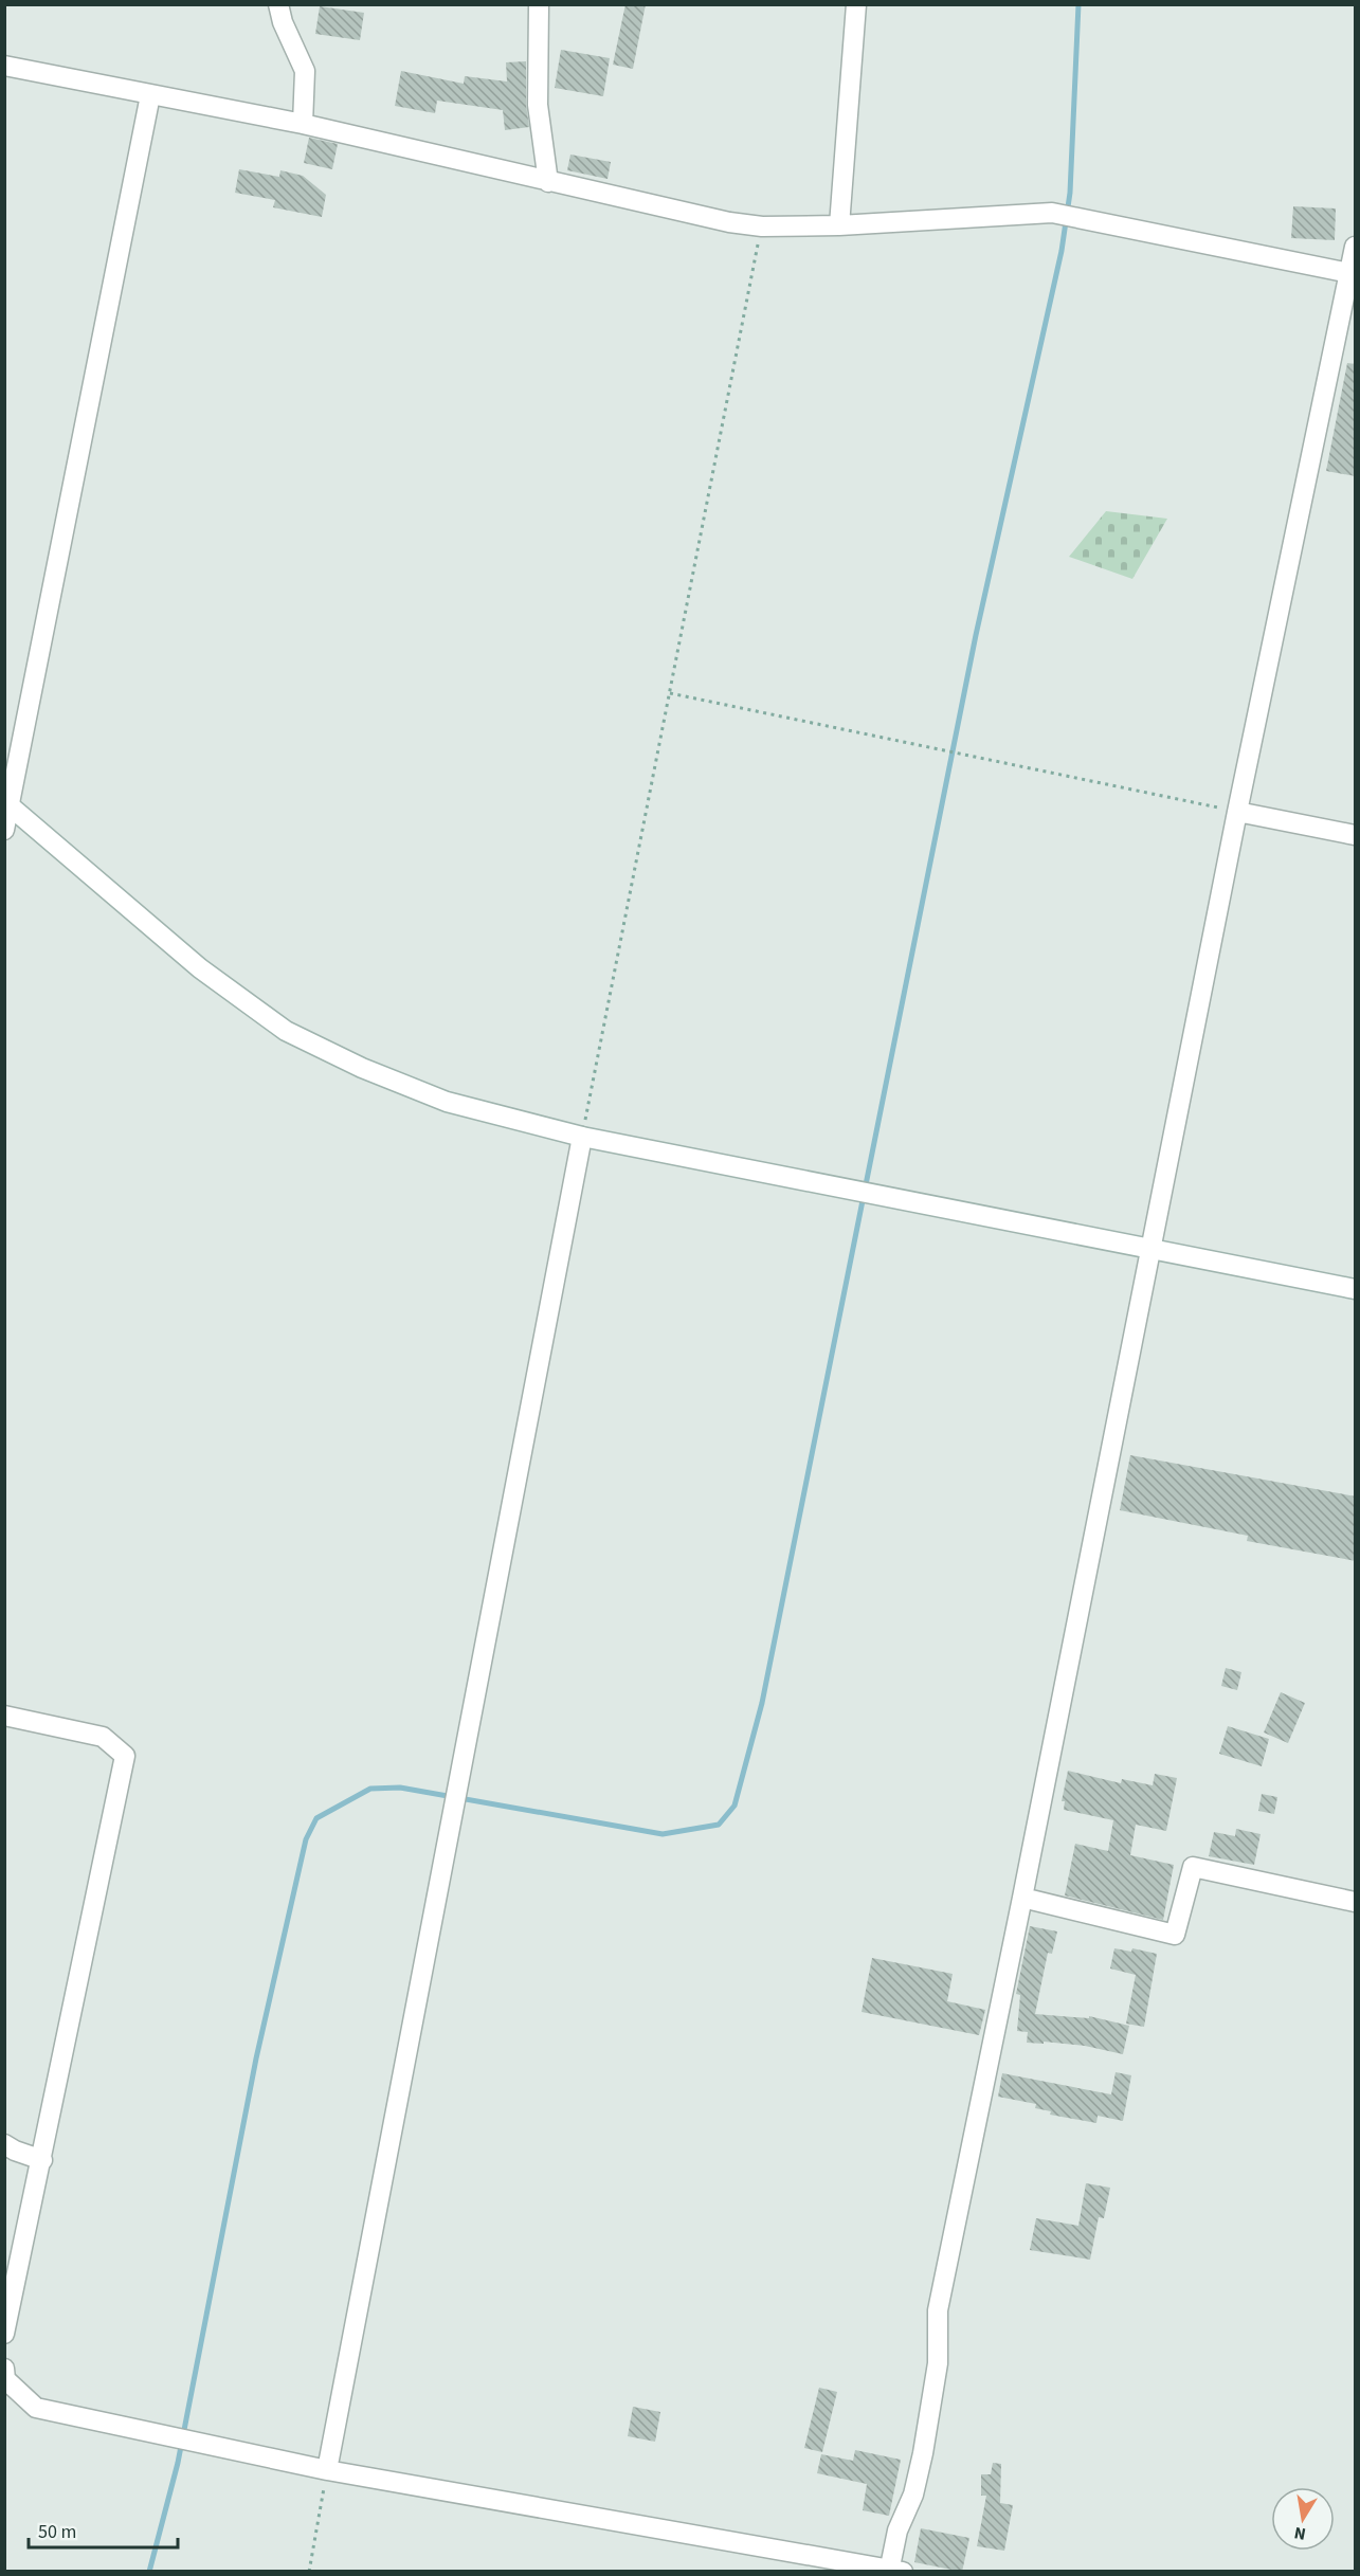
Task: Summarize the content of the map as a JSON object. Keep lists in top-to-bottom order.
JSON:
{
  "scale_bar": "50 m",
  "north": "bottom"
}
